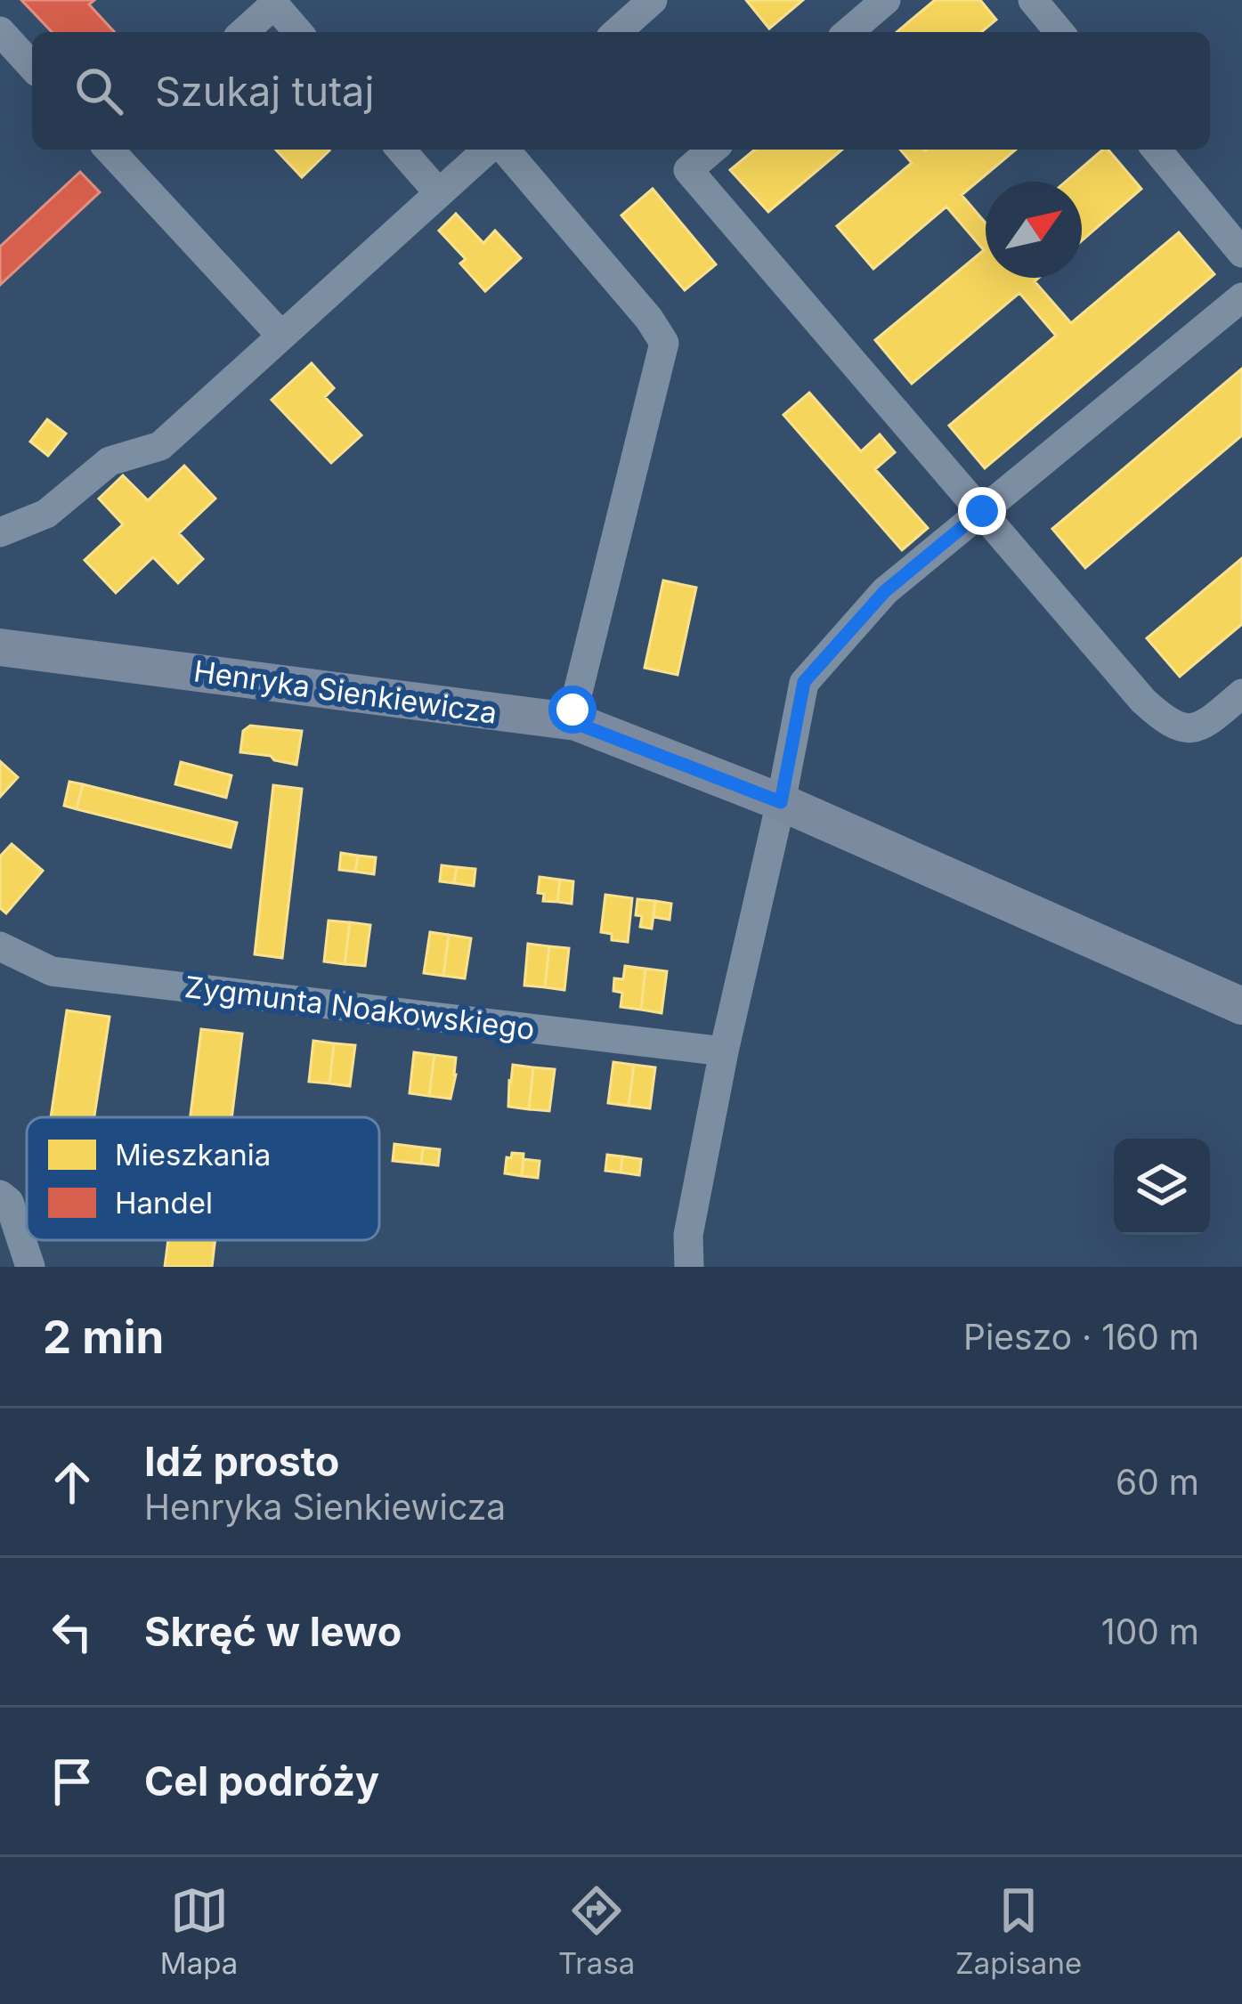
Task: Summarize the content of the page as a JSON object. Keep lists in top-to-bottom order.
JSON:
{
  "streets": {
    "main road": ["Henryka Sienkiewicza"],
    "street": ["Zygmunta Noakowskiego"]
  },
  "legend": ["Mieszkania", "Handel"],
  "north": "top right",
  "page": {
    "search": "Szukaj tutaj",
    "heading": ["2 min", "Pieszo · 160 m"],
    "list": [
      ["Idź prosto", "Henryka Sienkiewicza", "60 m"],
      ["Skręć w lewo", "100 m"],
      "Cel podróży"
    ],
    "nav": ["Mapa", "Trasa", "Zapisane"]
  }
}
